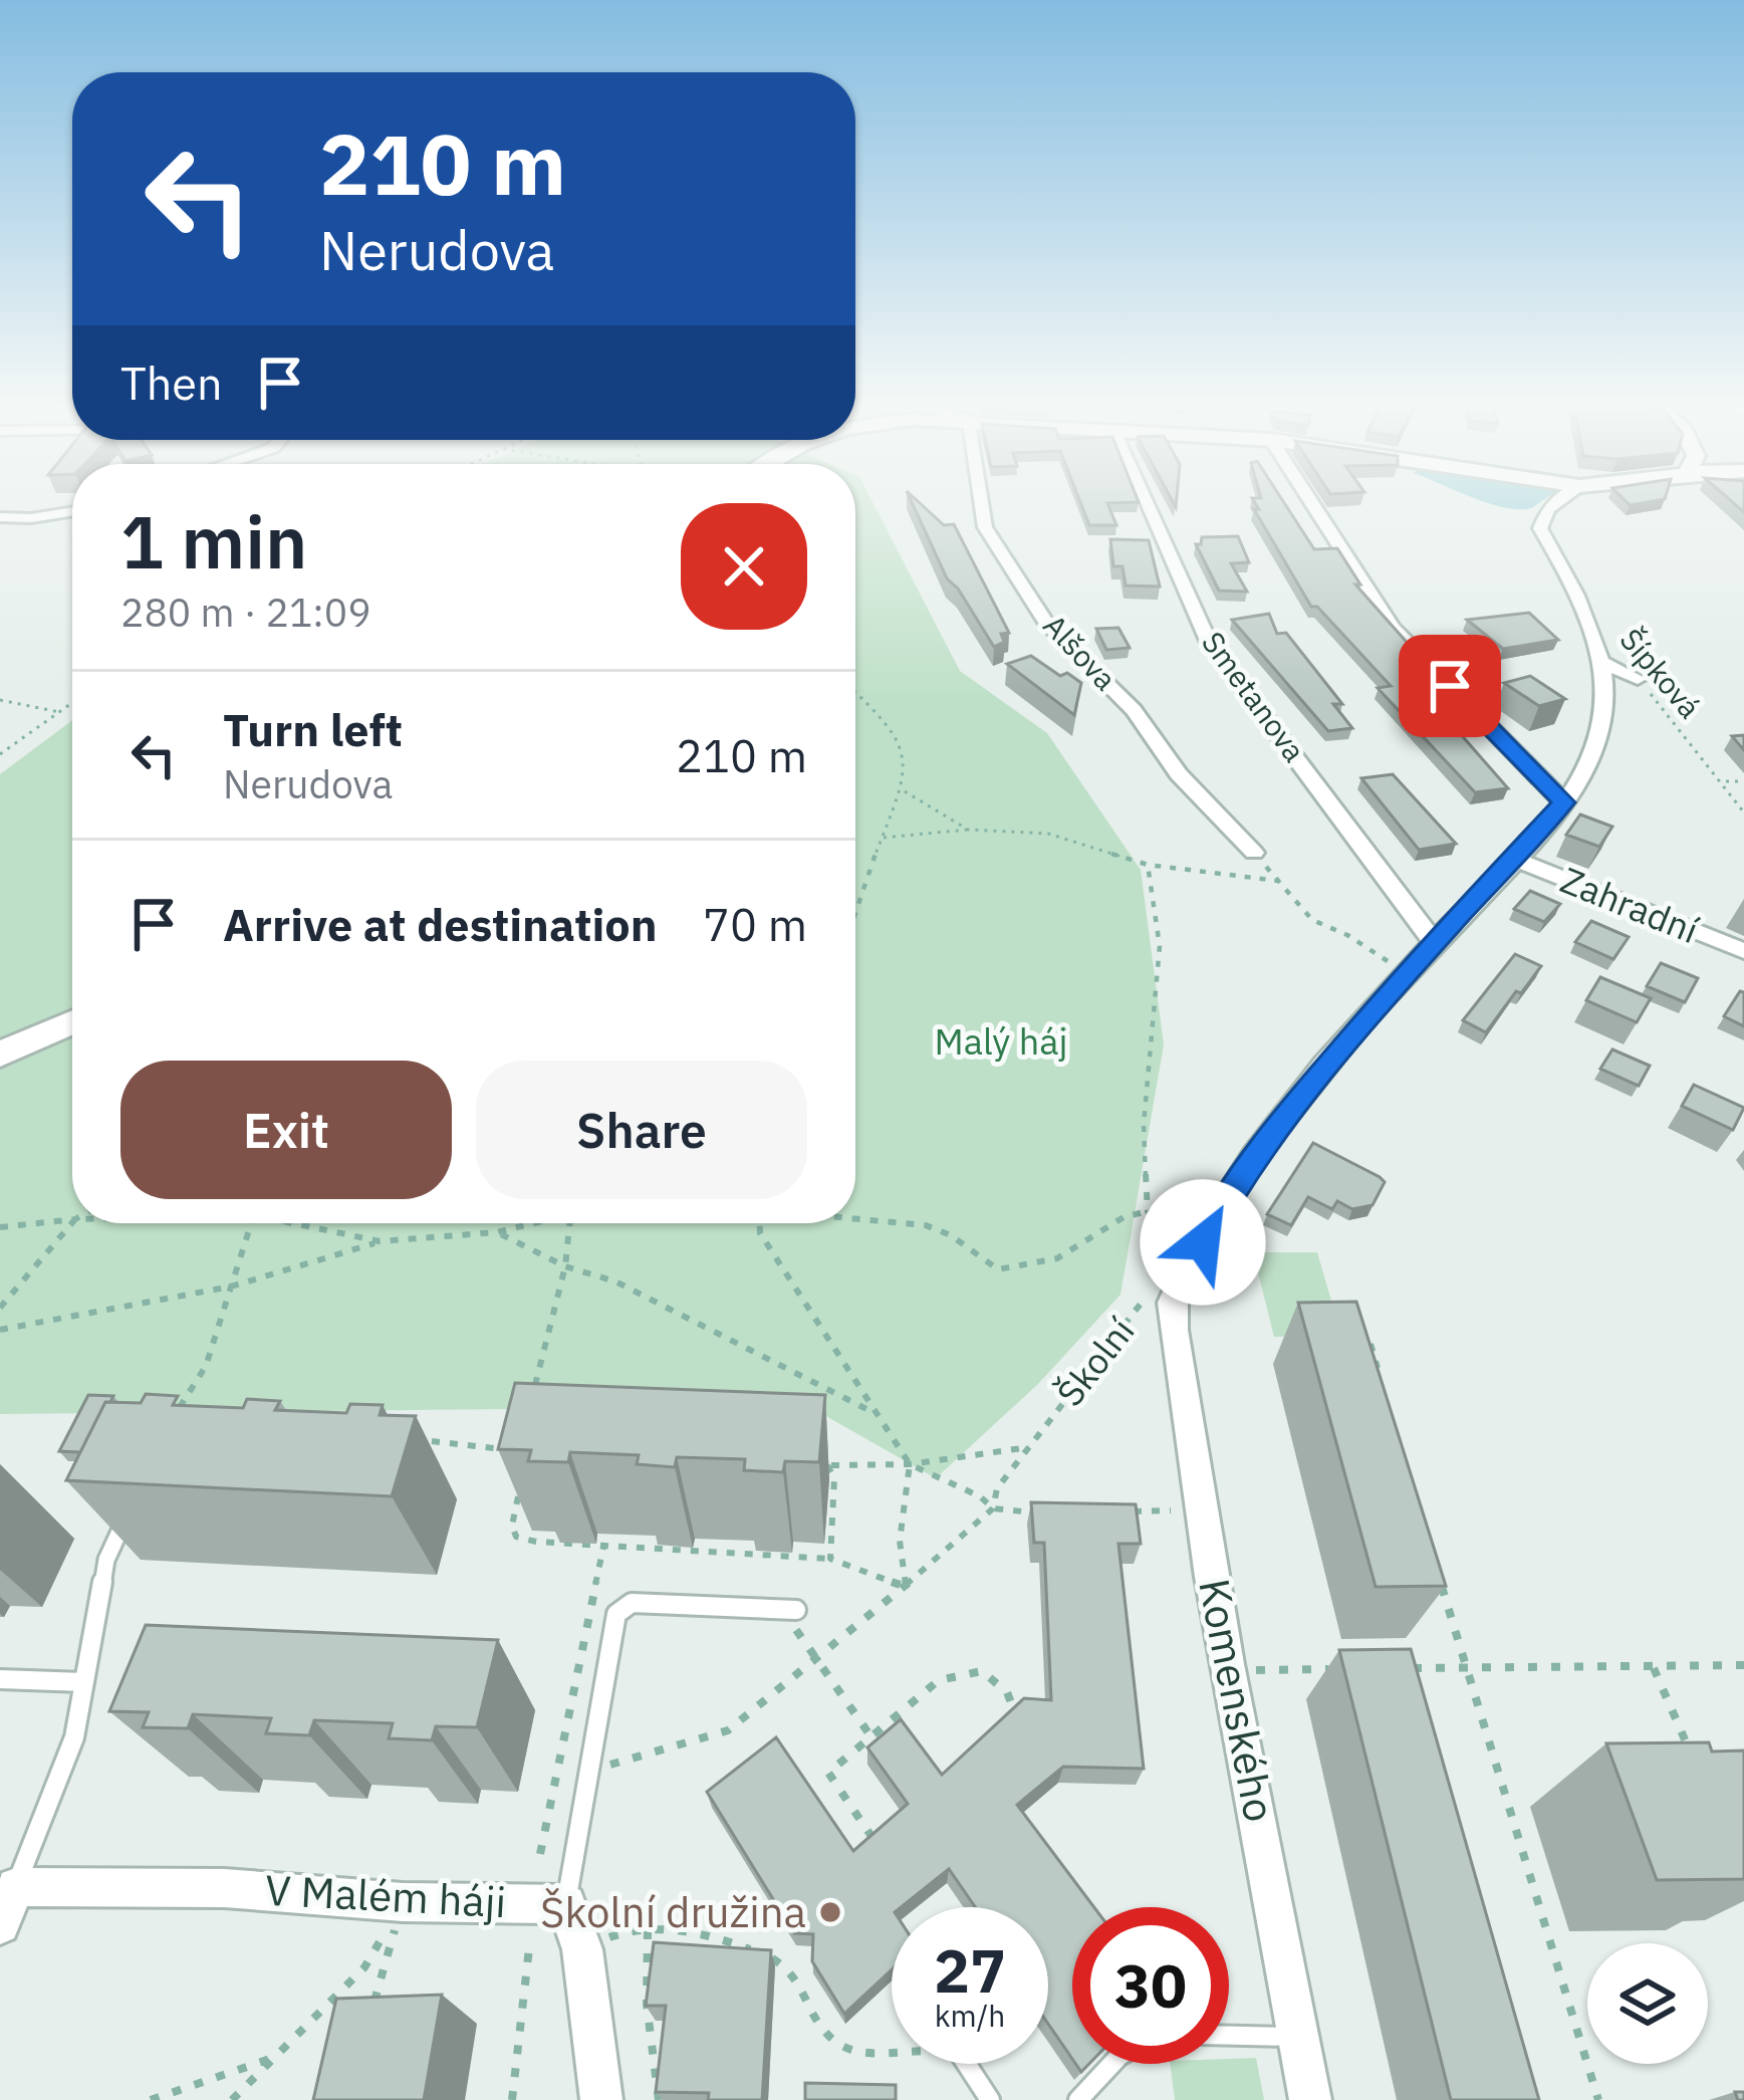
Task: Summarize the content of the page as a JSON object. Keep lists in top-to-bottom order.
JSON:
{
  "streets": {
    "street": [
      "Alšova",
      "Smetanova",
      "Zahradní",
      "Školní",
      "Komenského",
      "V Malém háji"
    ],
    "path": ["Šípková"]
  },
  "crossings": [
    ["Smetanova", "Školní"],
    ["Zahradní", "Školní"],
    ["Školní", "Komenského"]
  ],
  "parks": ["Malý háj"],
  "places": ["Školní družina"],
  "page": {
    "turn": ["210 m", "Nerudova"],
    "then": "Then",
    "heading": ["1 min", "280 m · 21:09"],
    "list": [
      {
        "name": "Turn left",
        "note": "Nerudova",
        "value": "210 m"
      },
      {
        "name": "Arrive at destination",
        "value": "70 m"
      }
    ],
    "buttons": ["Exit", "Share"],
    "speed": "27 km/h",
    "limit": "30"
  }
}
